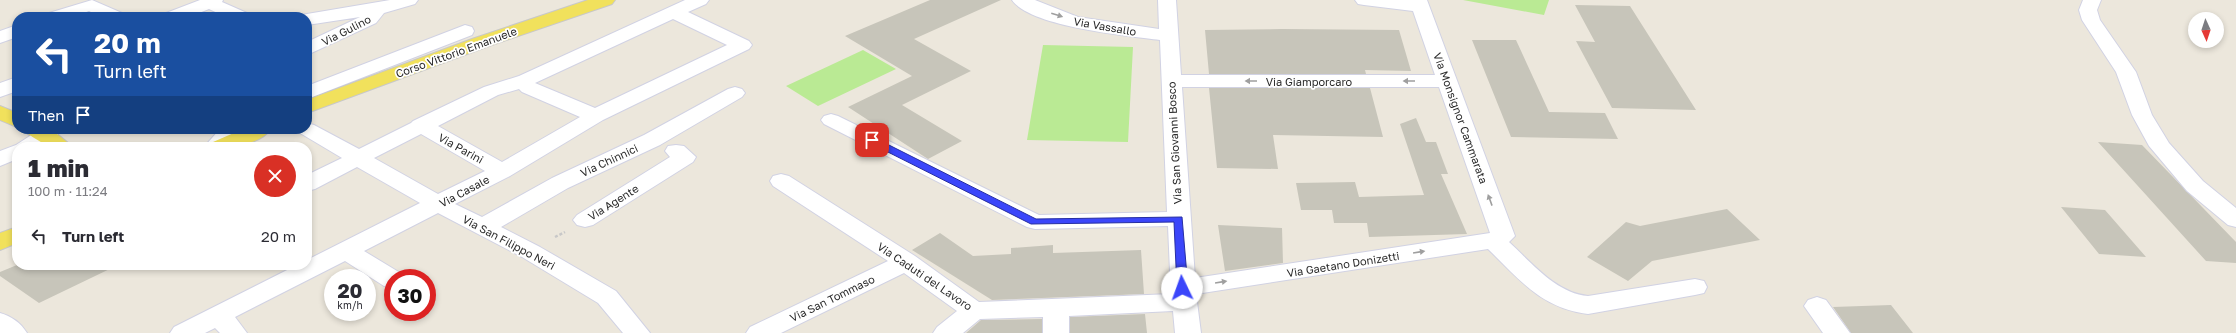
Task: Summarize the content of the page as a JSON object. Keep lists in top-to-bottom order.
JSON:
{
  "streets": {
    "main road": ["Corso Vittorio Emanuele"],
    "street": [
      "Via Vassallo",
      "Via Gulino",
      "Via Giamporcaro",
      "Via Monsignor Cammarata",
      "Via San Giovanni Bosco",
      "Via Parini",
      "Via Chinnici",
      "Via Casale",
      "Via Agente",
      "Via San Filippo Neri",
      "Via Gaetano Donizetti",
      "Via Caduti del Lavoro",
      "Via San Tommaso"
    ]
  },
  "crossings": [
    ["Via Vassallo", "Via San Giovanni Bosco"],
    ["Via Giamporcaro", "Via Monsignor Cammarata"],
    ["Via Giamporcaro", "Via San Giovanni Bosco"],
    ["Via Monsignor Cammarata", "Via Gaetano Donizetti"],
    ["Via San Giovanni Bosco", "Via Gaetano Donizetti"],
    ["Via San Giovanni Bosco", "Via Caduti del Lavoro"],
    ["Via Parini", "Via Casale"],
    ["Via Chinnici", "Via San Filippo Neri"],
    ["Via Casale", "Via San Filippo Neri"],
    ["Via Agente", "Via San Filippo Neri"],
    ["Via Gaetano Donizetti", "Via Caduti del Lavoro"],
    ["Via Caduti del Lavoro", "Via San Tommaso"]
  ],
  "one_way": ["Via Giamporcaro", "Via Monsignor Cammarata", "Via Gaetano Donizetti"],
  "north": "bottom",
  "page": {
    "turn": ["20 m", "Turn left"],
    "then": "Then",
    "heading": ["1 min", "100 m · 11:24"],
    "list": [
      {
        "name": "Turn left",
        "value": "20 m"
      }
    ],
    "speed": "20 km/h",
    "limit": "30"
  }
}
